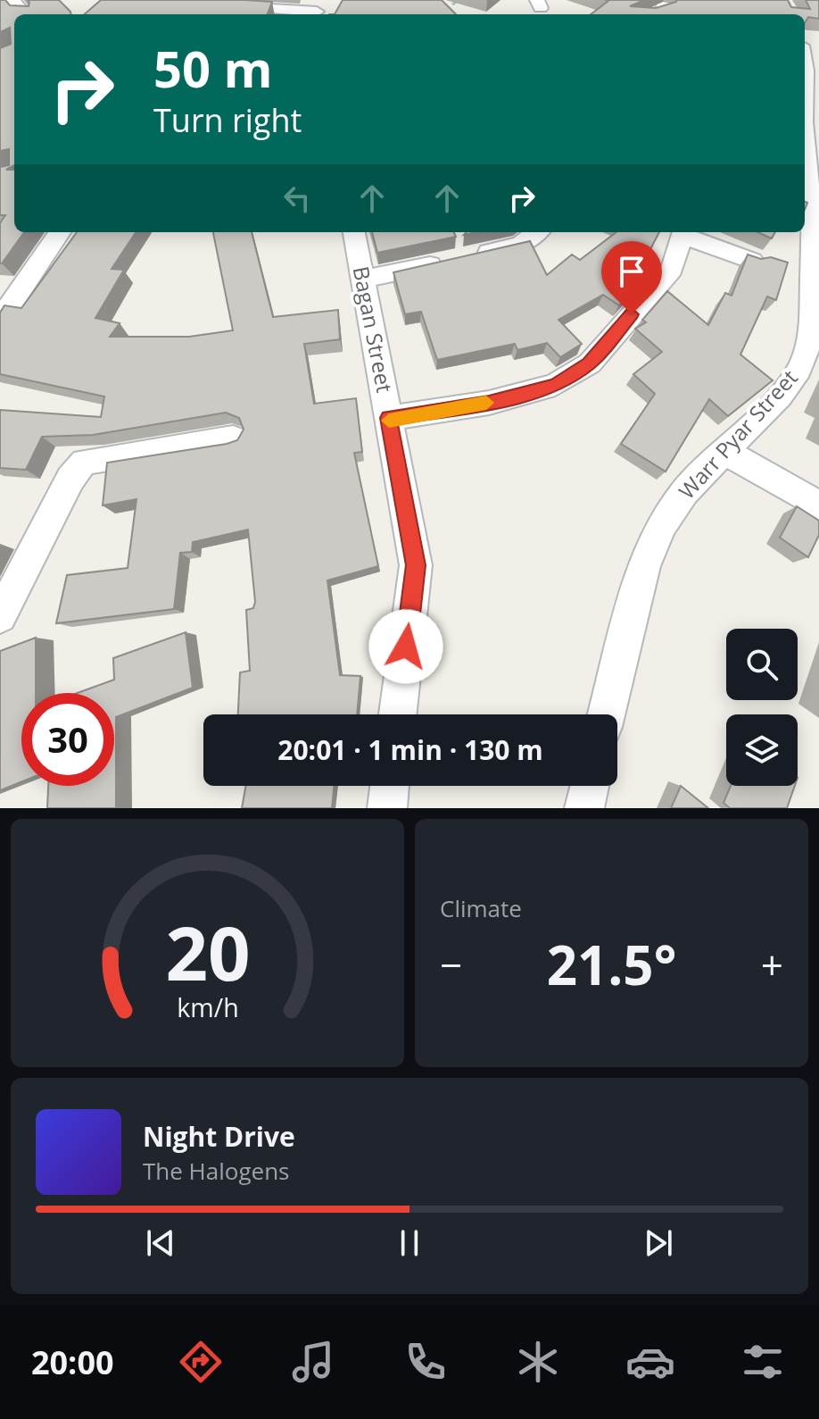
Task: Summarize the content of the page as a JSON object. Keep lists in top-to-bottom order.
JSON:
{
  "streets": {
    "street": ["Bagan Street", "Warr Pyar Street"]
  },
  "page": {
    "turn": ["50 m", "Turn right"],
    "limit": "30",
    "trip": "20:01 · 1 min · 130 m",
    "tile": "Climate",
    "heat": ["−", "21.5°", "+"],
    "song": ["Night Drive", "The Halogens"],
    "tabs": "20:00",
    "gauge": ["20", "km/h"]
  }
}
